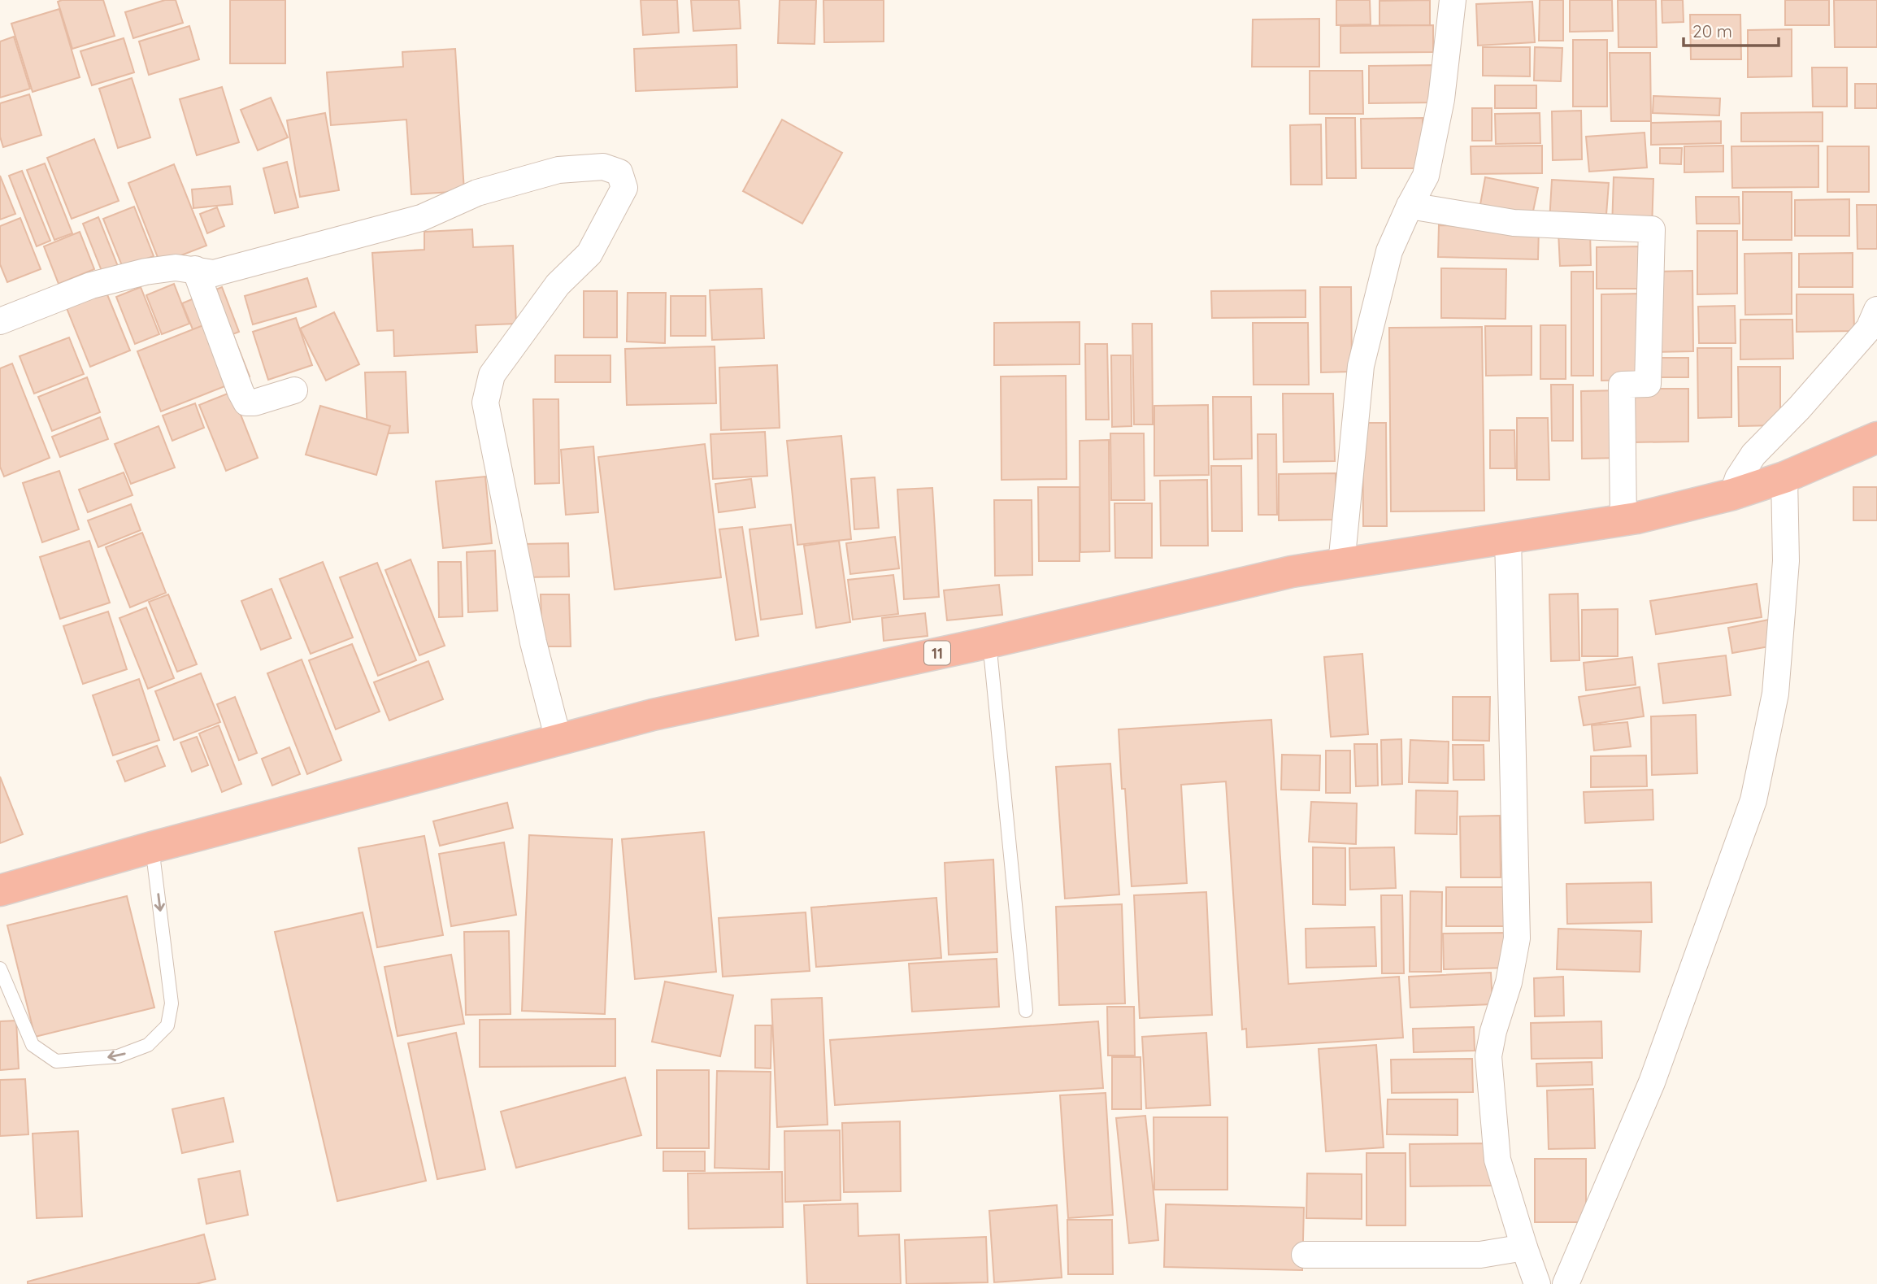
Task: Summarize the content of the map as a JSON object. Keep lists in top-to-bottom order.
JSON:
{
  "streets": {
    "highway": ["11"]
  },
  "scale_bar": "20 m"
}
